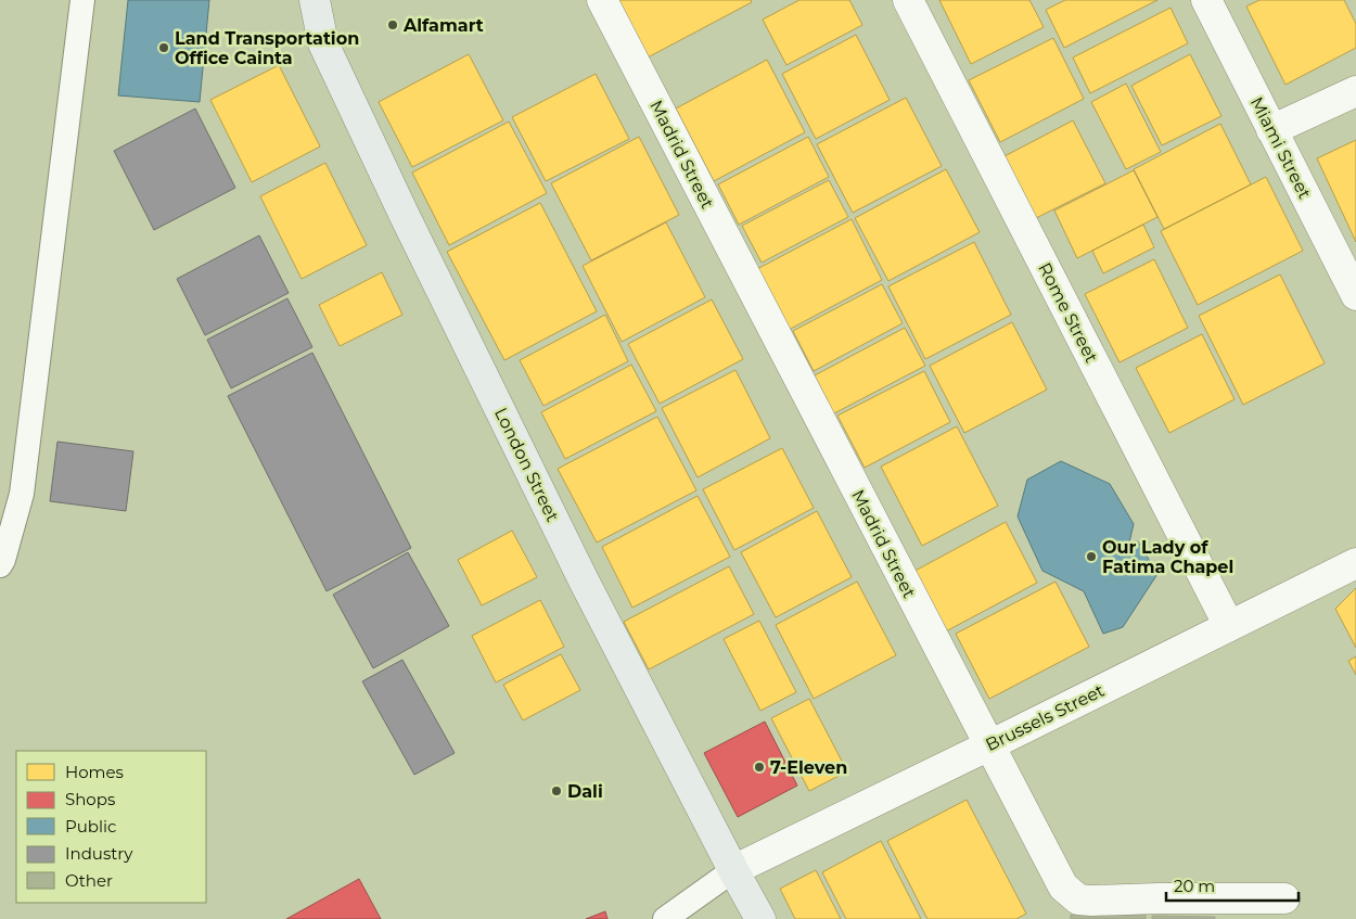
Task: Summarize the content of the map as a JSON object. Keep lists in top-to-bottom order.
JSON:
{
  "streets": {
    "street": [
      "Miami Street",
      "Madrid Street",
      "Rome Street",
      "London Street",
      "Brussels Street"
    ]
  },
  "crossings": [
    ["Madrid Street", "Brussels Street"],
    ["Rome Street", "Brussels Street"],
    ["London Street", "Brussels Street"]
  ],
  "places": [
    "Alfamart",
    "Land Transportation Office Cainta",
    "Our Lady of Fatima Chapel",
    "7-Eleven",
    "Dali"
  ],
  "legend": [
    "Homes",
    "Shops",
    "Public",
    "Industry",
    "Other"
  ],
  "scale_bar": "20 m"
}
